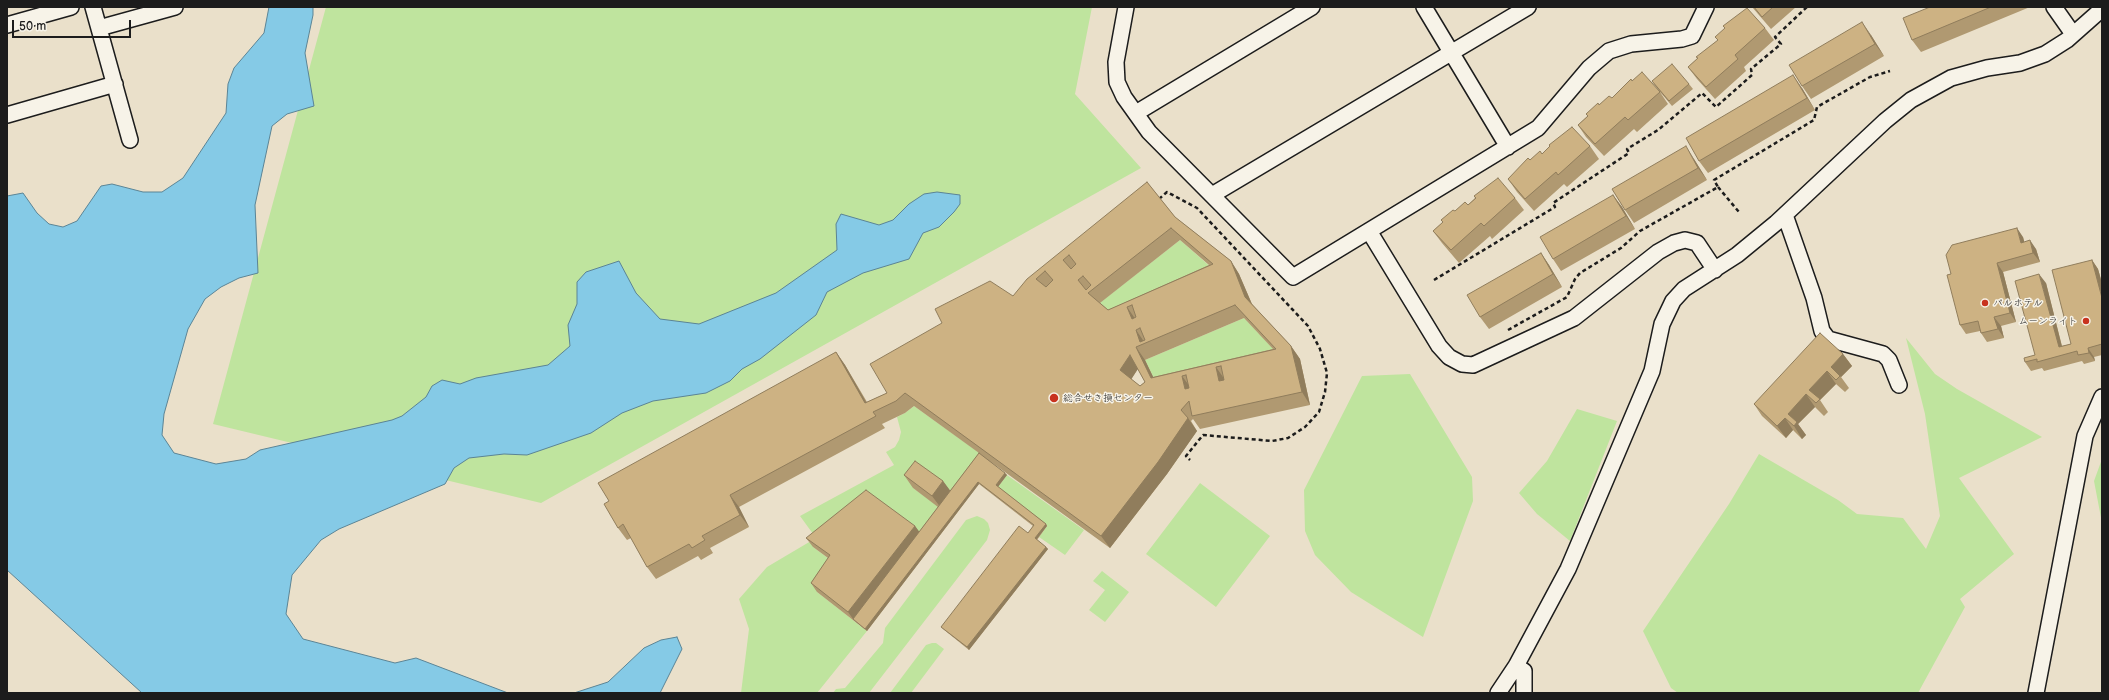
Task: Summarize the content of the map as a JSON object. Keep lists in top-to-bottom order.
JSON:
{
  "places": ["パルホテル", "ムーンライト", "総合せき損センター"],
  "scale_bar": "50 m"
}
